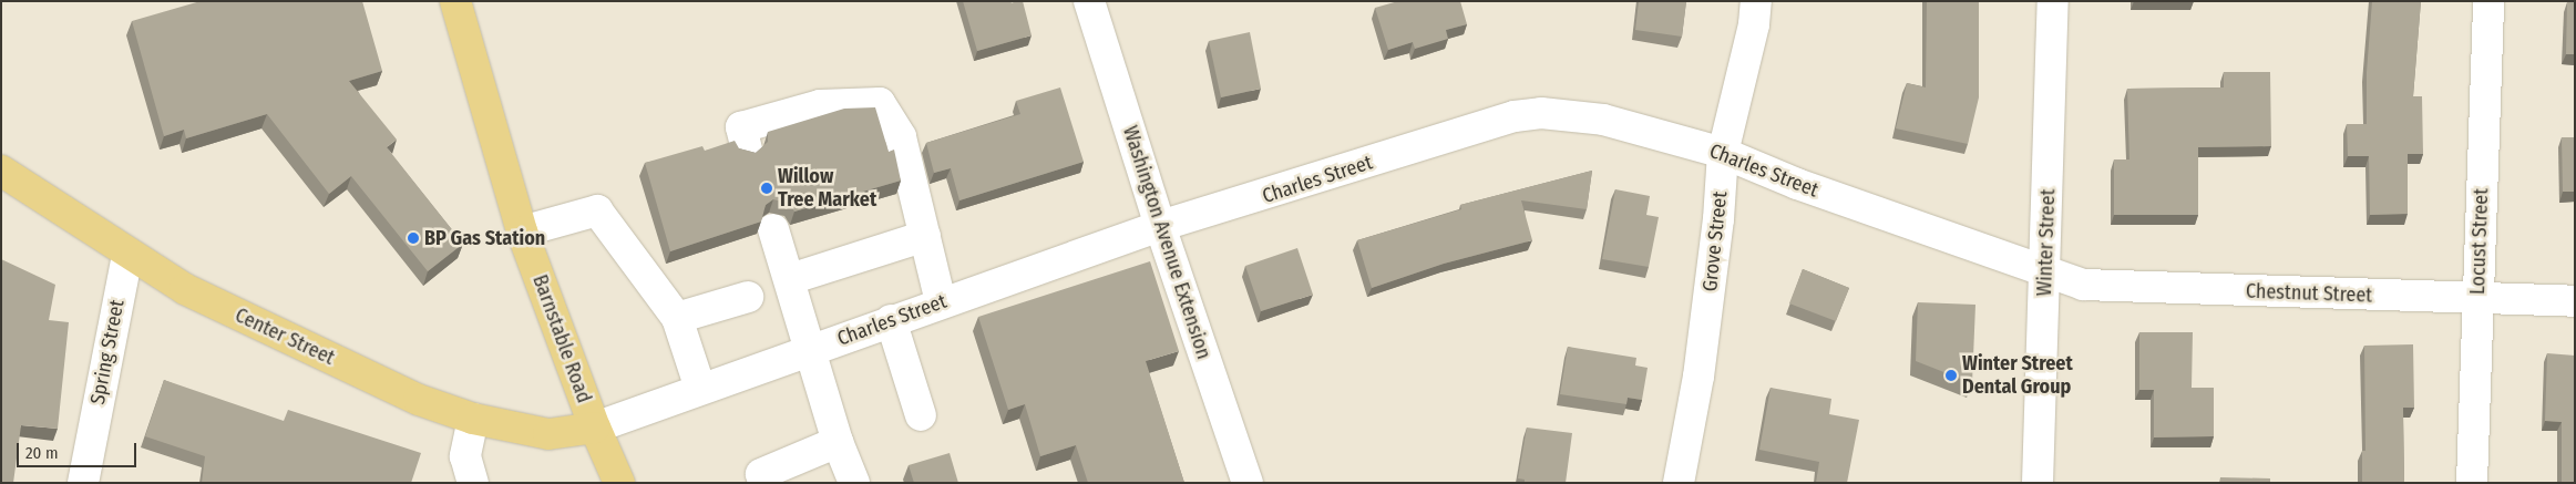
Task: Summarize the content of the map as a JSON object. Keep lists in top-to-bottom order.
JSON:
{
  "streets": {
    "main road": ["Center Street", "Barnstable Road"],
    "street": [
      "Charles Street",
      "Grove Street",
      "Locust Street",
      "Washington Avenue Extension",
      "Winter Street",
      "Chestnut Street",
      "Spring Street"
    ]
  },
  "crossings": [
    ["Charles Street", "Grove Street"],
    ["Charles Street", "Washington Avenue Extension"],
    ["Charles Street", "Winter Street"],
    ["Charles Street", "Chestnut Street"],
    ["Charles Street", "Center Street"],
    ["Charles Street", "Barnstable Road"],
    ["Locust Street", "Chestnut Street"],
    ["Winter Street", "Chestnut Street"],
    ["Center Street", "Barnstable Road"],
    ["Center Street", "Spring Street"]
  ],
  "places": ["Willow Tree Market", "BP Gas Station", "Winter Street Dental Group"],
  "scale_bar": "20 m"
}
